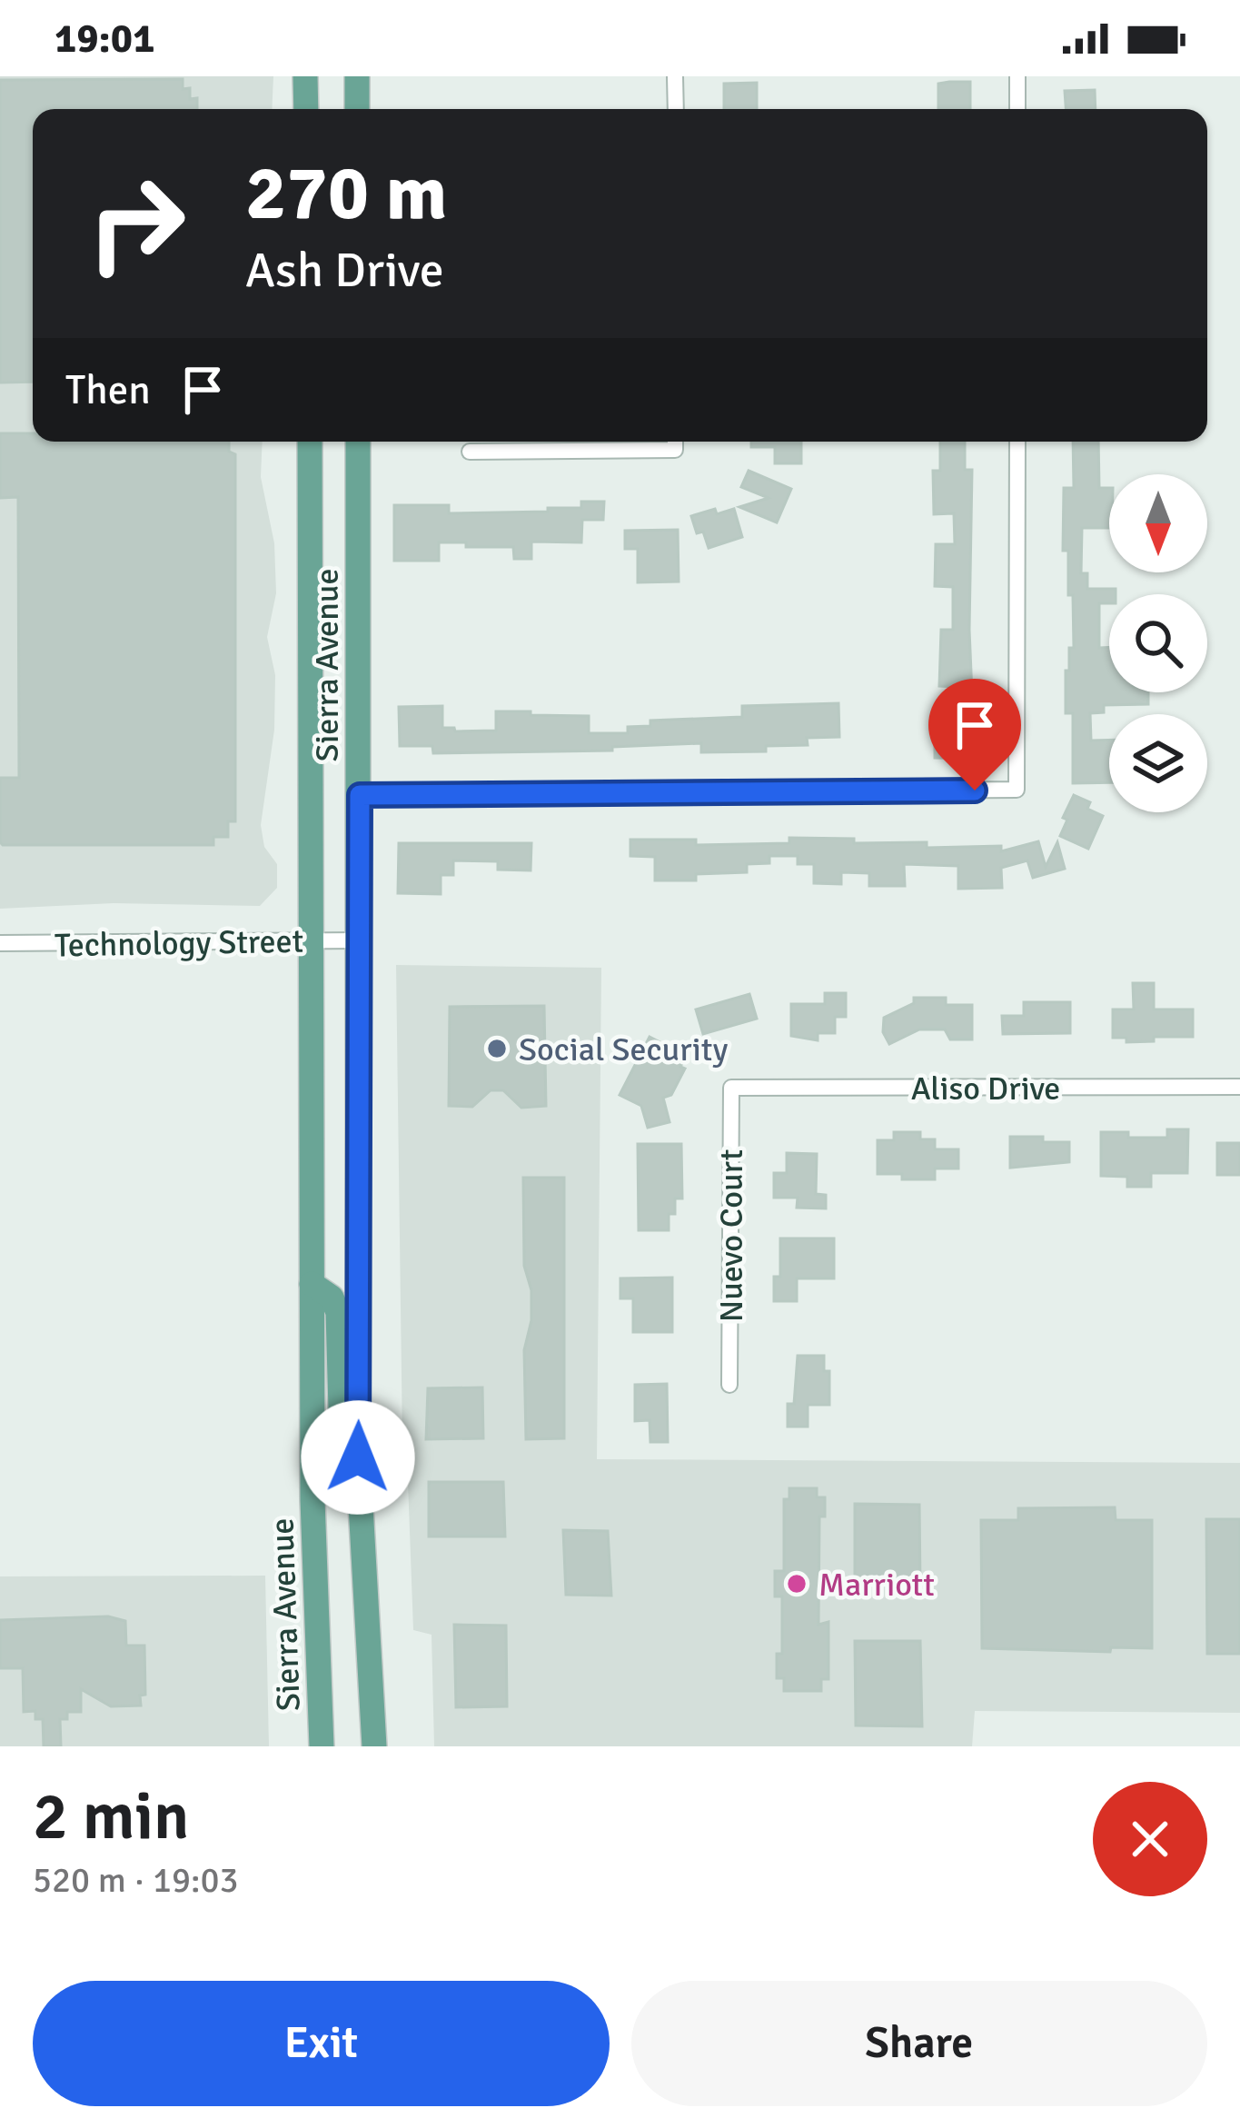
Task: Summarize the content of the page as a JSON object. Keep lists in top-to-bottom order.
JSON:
{
  "streets": {
    "main road": ["Sierra Avenue"],
    "street": ["Technology Street", "Aliso Drive", "Nuevo Court"]
  },
  "crossings": [
    ["Sierra Avenue", "Technology Street"],
    ["Aliso Drive", "Nuevo Court"]
  ],
  "places": ["Social Security", "Marriott"],
  "north": "bottom",
  "page": {
    "status": "19:01",
    "turn": ["270 m", "Ash Drive"],
    "then": "Then",
    "heading": ["2 min", "520 m · 19:03"],
    "buttons": ["Exit", "Share"]
  }
}
